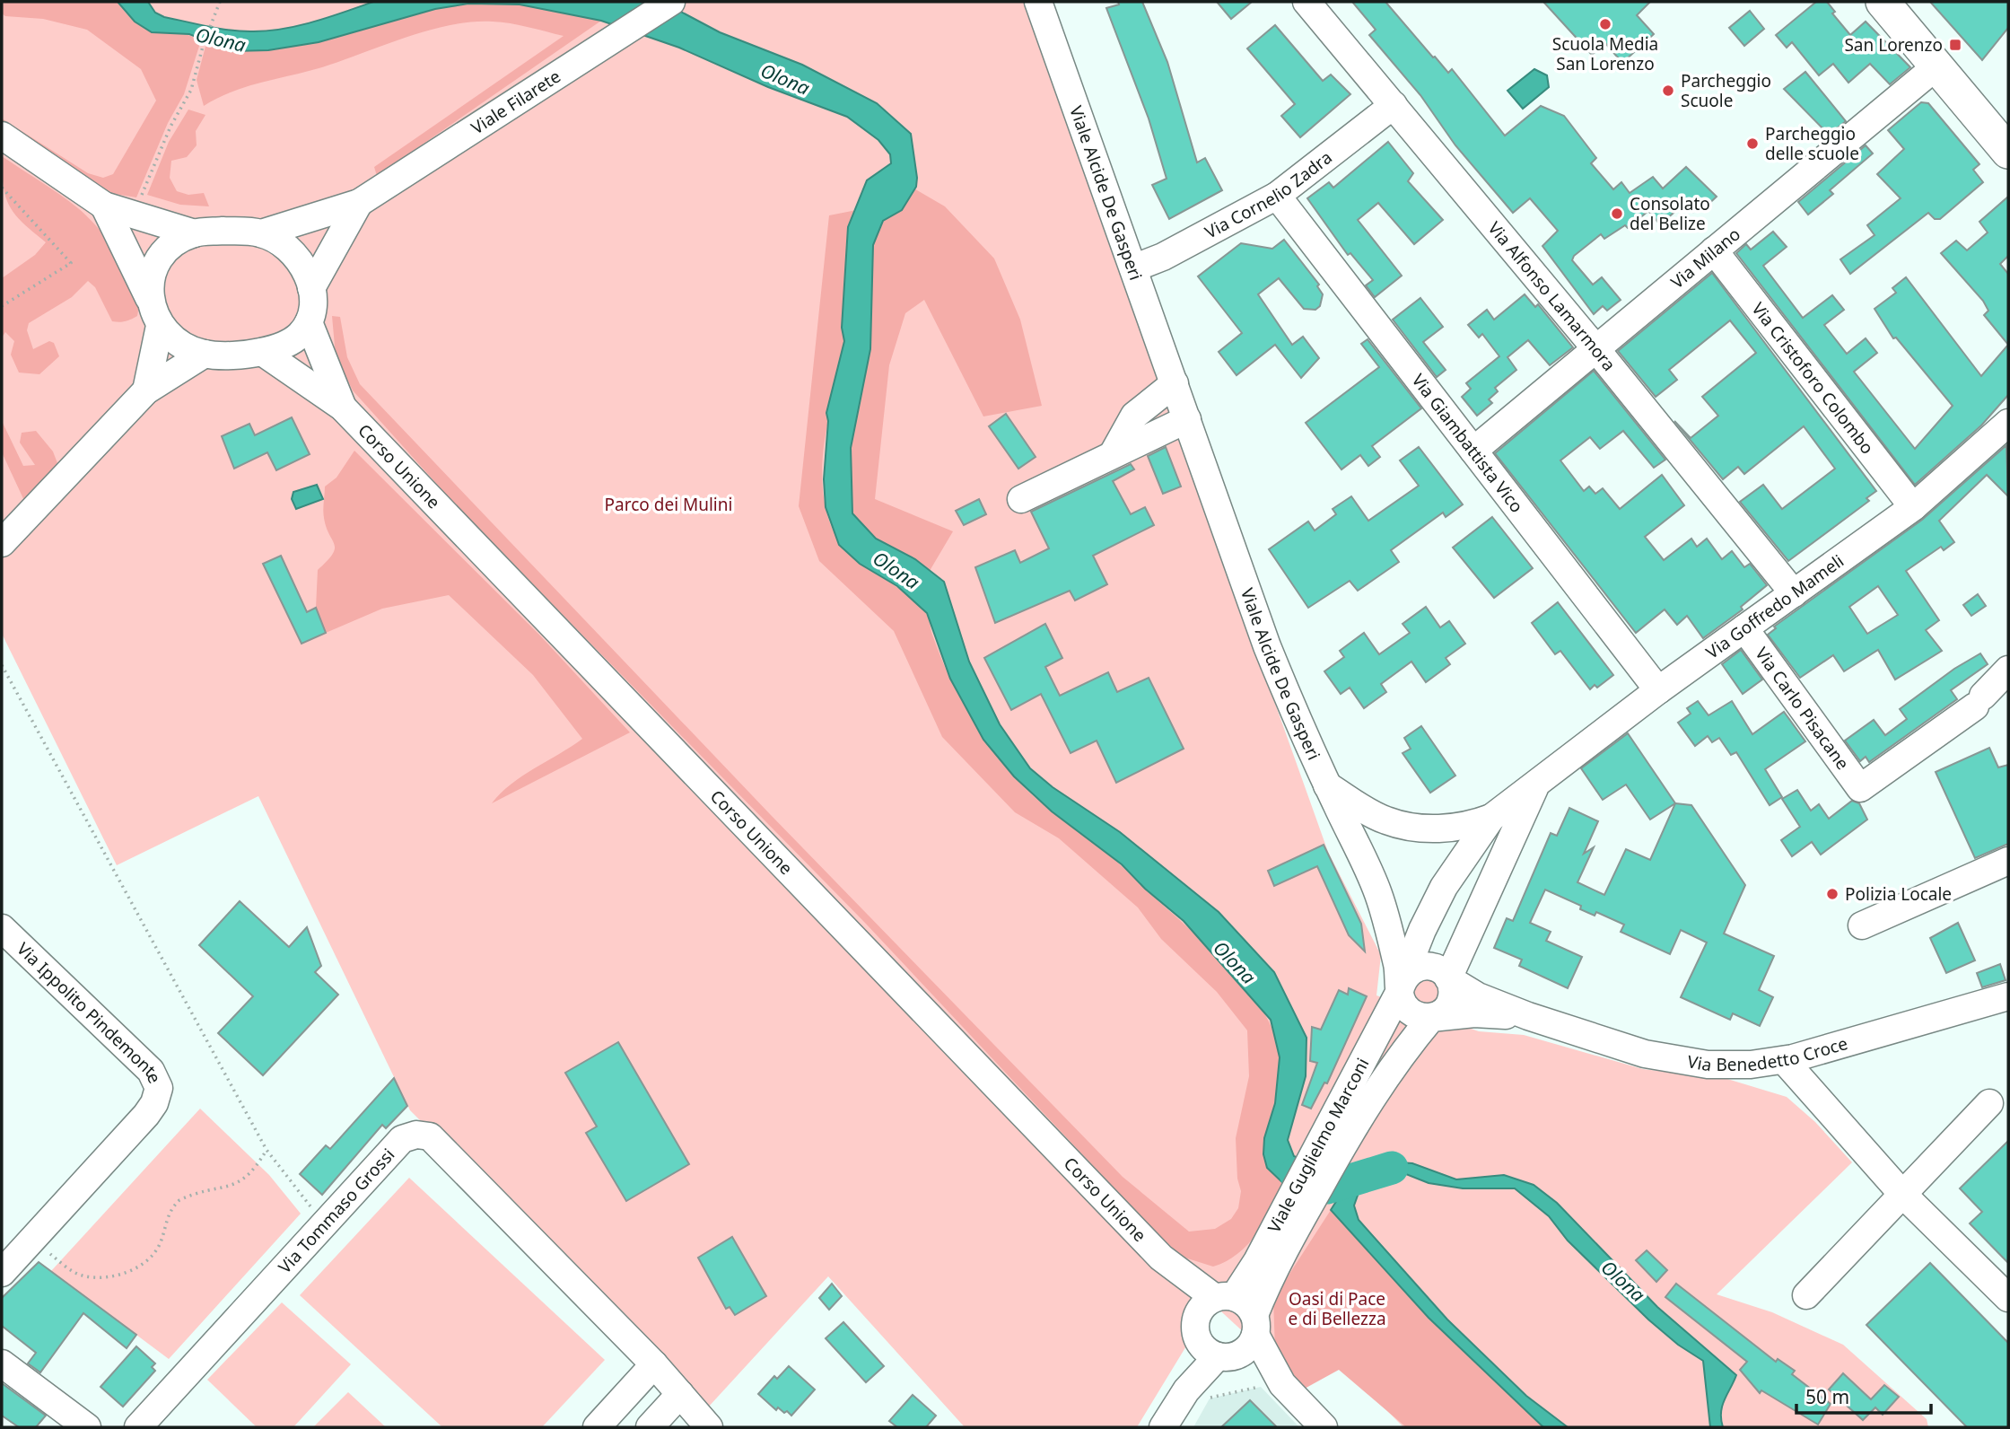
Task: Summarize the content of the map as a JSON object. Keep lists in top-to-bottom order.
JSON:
{
  "streets": {
    "street": [
      "Viale Filarete",
      "Viale Alcide De Gasperi",
      "Via Cornelio Zadra",
      "Via Milano",
      "Via Alfonso Lamarmora",
      "Via Cristoforo Colombo",
      "Via Giambattista Vico",
      "Corso Unione",
      "Via Goffredo Mameli",
      "Via Carlo Pisacane",
      "Via Ippolito Pindemonte",
      "Via Benedetto Croce",
      "Viale Guglielmo Marconi",
      "Via Tommaso Grossi"
    ]
  },
  "crossings": [
    ["Viale Filarete", "Corso Unione"],
    ["Viale Alcide De Gasperi", "Via Cornelio Zadra"],
    ["Viale Alcide De Gasperi", "Via Goffredo Mameli"],
    ["Via Cornelio Zadra", "Via Alfonso Lamarmora"],
    ["Via Cornelio Zadra", "Via Giambattista Vico"],
    ["Via Milano", "Via Alfonso Lamarmora"],
    ["Via Milano", "Via Cristoforo Colombo"],
    ["Via Milano", "Via Giambattista Vico"],
    ["Via Alfonso Lamarmora", "Via Goffredo Mameli"],
    ["Via Cristoforo Colombo", "Via Goffredo Mameli"],
    ["Via Giambattista Vico", "Via Goffredo Mameli"],
    ["Corso Unione", "Viale Guglielmo Marconi"],
    ["Via Goffredo Mameli", "Via Carlo Pisacane"],
    ["Via Goffredo Mameli", "Via Benedetto Croce"],
    ["Via Goffredo Mameli", "Viale Guglielmo Marconi"],
    ["Via Benedetto Croce", "Viale Guglielmo Marconi"]
  ],
  "water": ["Olona"],
  "parks": ["Parco dei Mulini", "Oasi di Pace e di Bellezza"],
  "places": {
    "other": [
      "Scuola Media San Lorenzo",
      "Parcheggio Scuole",
      "Parcheggio delle scuole",
      "Consolato del Belize",
      "Polizia Locale"
    ],
    "transit": ["San Lorenzo"]
  },
  "scale_bar": "50 m"
}
